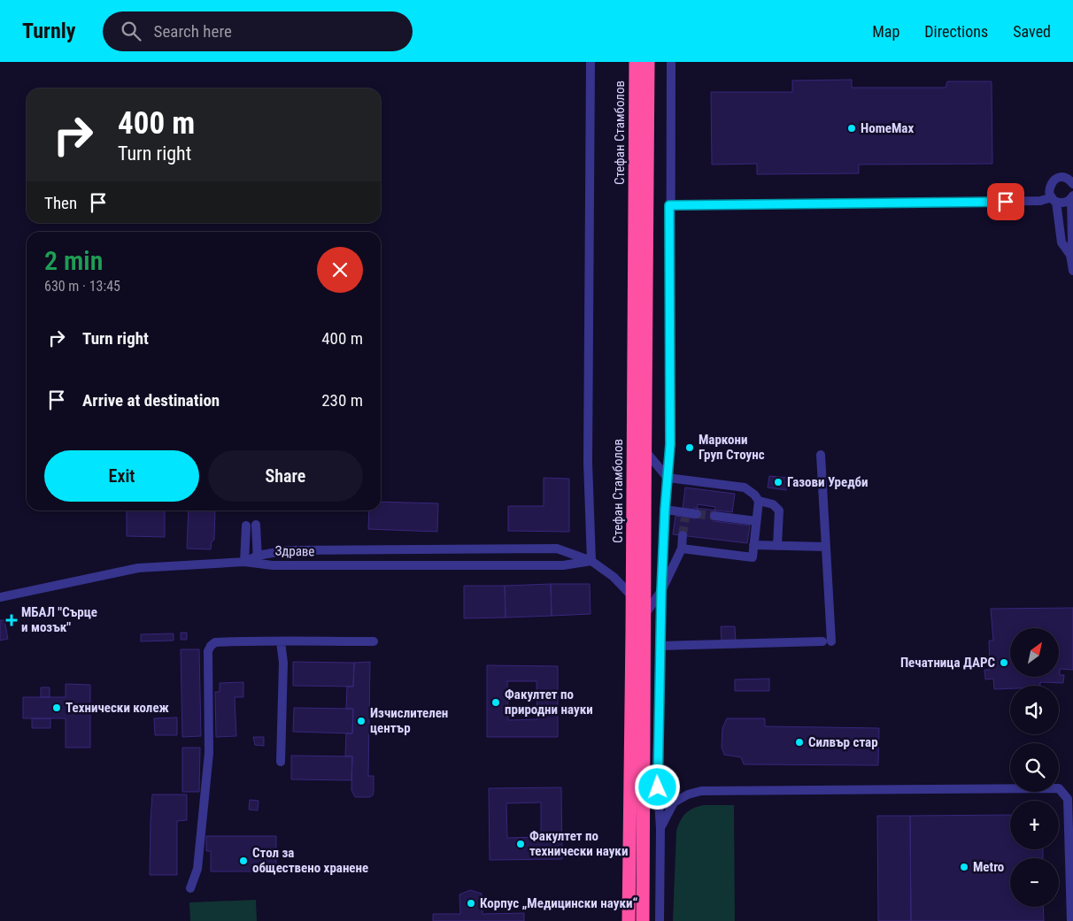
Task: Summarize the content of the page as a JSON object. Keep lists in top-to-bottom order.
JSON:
{
  "streets": {
    "highway": ["Стефан Стамболов"],
    "street": ["Здраве"]
  },
  "places": {
    "other": [
      "HomeMax",
      "Маркони Груп Стоунс",
      "Газови Уредби",
      "Печатница ДАРС",
      "Факултет по природни науки",
      "Технически колеж",
      "Изчислителен център",
      "Силвър стар",
      "Факултет по технически науки",
      "Стол за обществено хранене",
      "Metro",
      "Корпус „Медицински науки“"
    ],
    "health": ["МБАЛ \"Сърце и мозък\""]
  },
  "north": "top right",
  "page": {
    "header": "Turnly",
    "search": "Search here",
    "nav": ["Map", "Directions", "Saved"],
    "turn": ["400 m", "Turn right"],
    "then": "Then",
    "heading": ["2 min", "630 m · 13:45"],
    "list": [
      {
        "name": "Turn right",
        "value": "400 m"
      },
      {
        "name": "Arrive at destination",
        "value": "230 m"
      }
    ],
    "buttons": ["Exit", "Share"],
    "map_buttons": ["+", "−"]
  }
}
